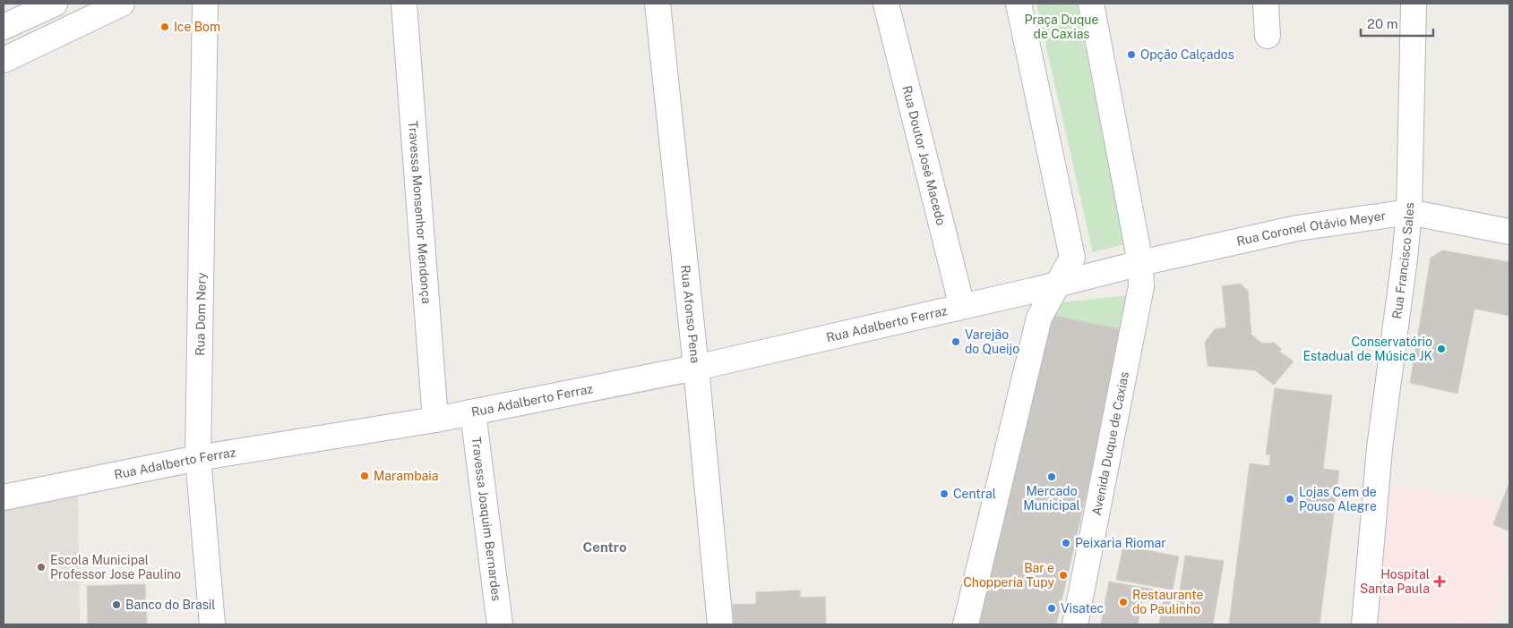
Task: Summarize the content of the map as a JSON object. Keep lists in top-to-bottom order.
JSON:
{
  "streets": {
    "street": [
      "Rua Doutor José Macedo",
      "Travessa Monsenhor Mendonça",
      "Rua Coronel Otávio Meyer",
      "Rua Francisco Sales",
      "Rua Dom Nery",
      "Rua Afonso Pena",
      "Rua Adalberto Ferraz",
      "Avenida Duque de Caxias",
      "Travessa Joaquim Bernardes"
    ]
  },
  "crossings": [
    ["Rua Doutor José Macedo", "Rua Adalberto Ferraz"],
    ["Travessa Monsenhor Mendonça", "Rua Adalberto Ferraz"],
    ["Rua Coronel Otávio Meyer", "Rua Francisco Sales"],
    ["Rua Coronel Otávio Meyer", "Avenida Duque de Caxias"],
    ["Rua Dom Nery", "Rua Adalberto Ferraz"],
    ["Rua Afonso Pena", "Rua Adalberto Ferraz"],
    ["Rua Adalberto Ferraz", "Travessa Joaquim Bernardes"]
  ],
  "districts": ["Centro"],
  "parks": ["Praça Duque de Caxias"],
  "places": {
    "other": [
      "Ice Bom",
      "Opção Calçados",
      "Varejão do Queijo",
      "Conservatório Estadual de Música JK",
      "Marambaia",
      "Mercado Municipal",
      "Central",
      "Lojas Cem de Pouso Alegre",
      "Peixaria Riomar",
      "Escola Municipal Professor Jose Paulino",
      "Bar e Chopperia Tupy",
      "Restaurante do Paulinho",
      "Banco do Brasil",
      "Visatec"
    ],
    "health": ["Hospital Santa Paula"]
  },
  "scale_bar": "20 m"
}
